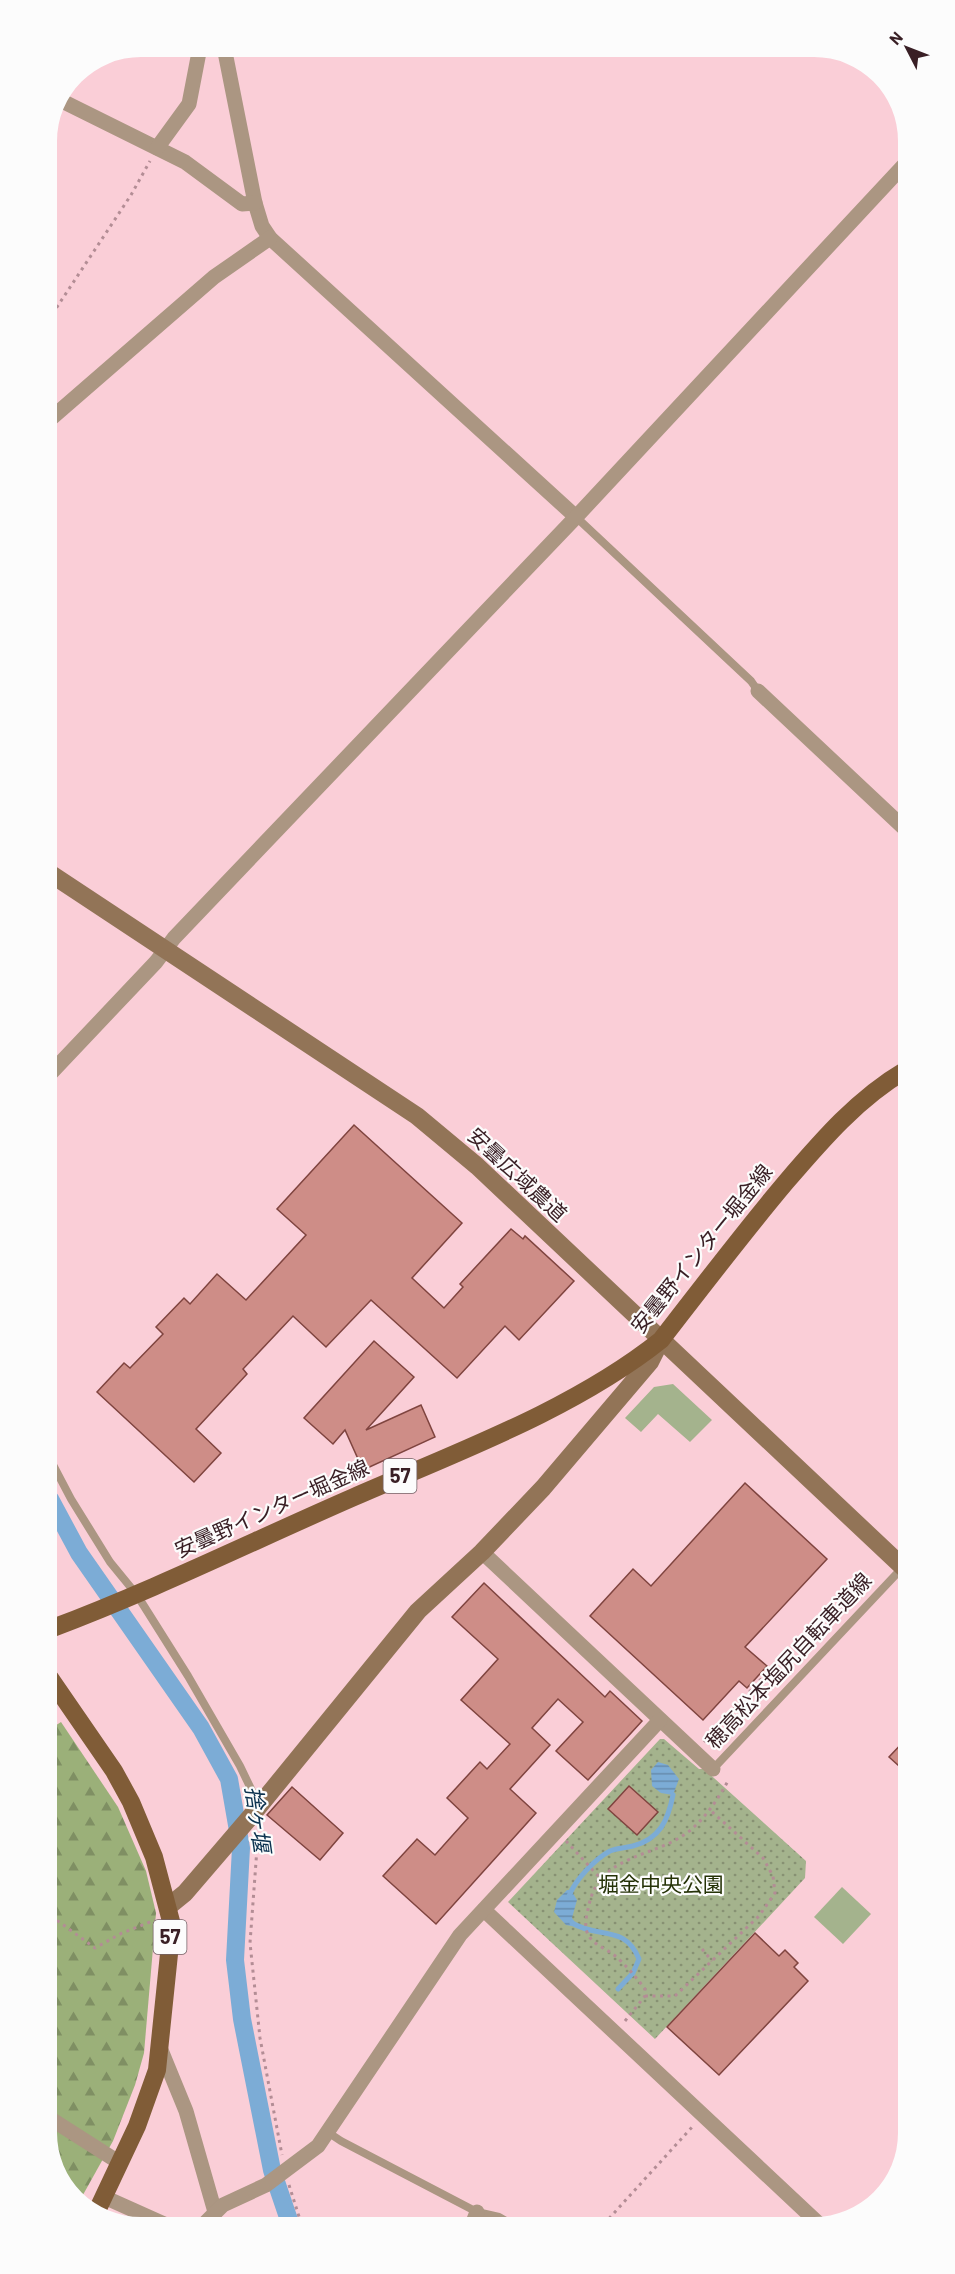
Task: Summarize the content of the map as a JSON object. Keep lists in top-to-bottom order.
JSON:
{
  "streets": {
    "main road": ["安曇野インター堀金線", "57"],
    "street": ["安曇広域農道"],
    "lane": ["穂高松本塩尻自転車道線"]
  },
  "crossings": [
    ["安曇広域農道", "安曇野インター堀金線"]
  ],
  "water": ["捨ヶ堰"],
  "parks": ["堀金中央公園"],
  "north": "top left"
}
